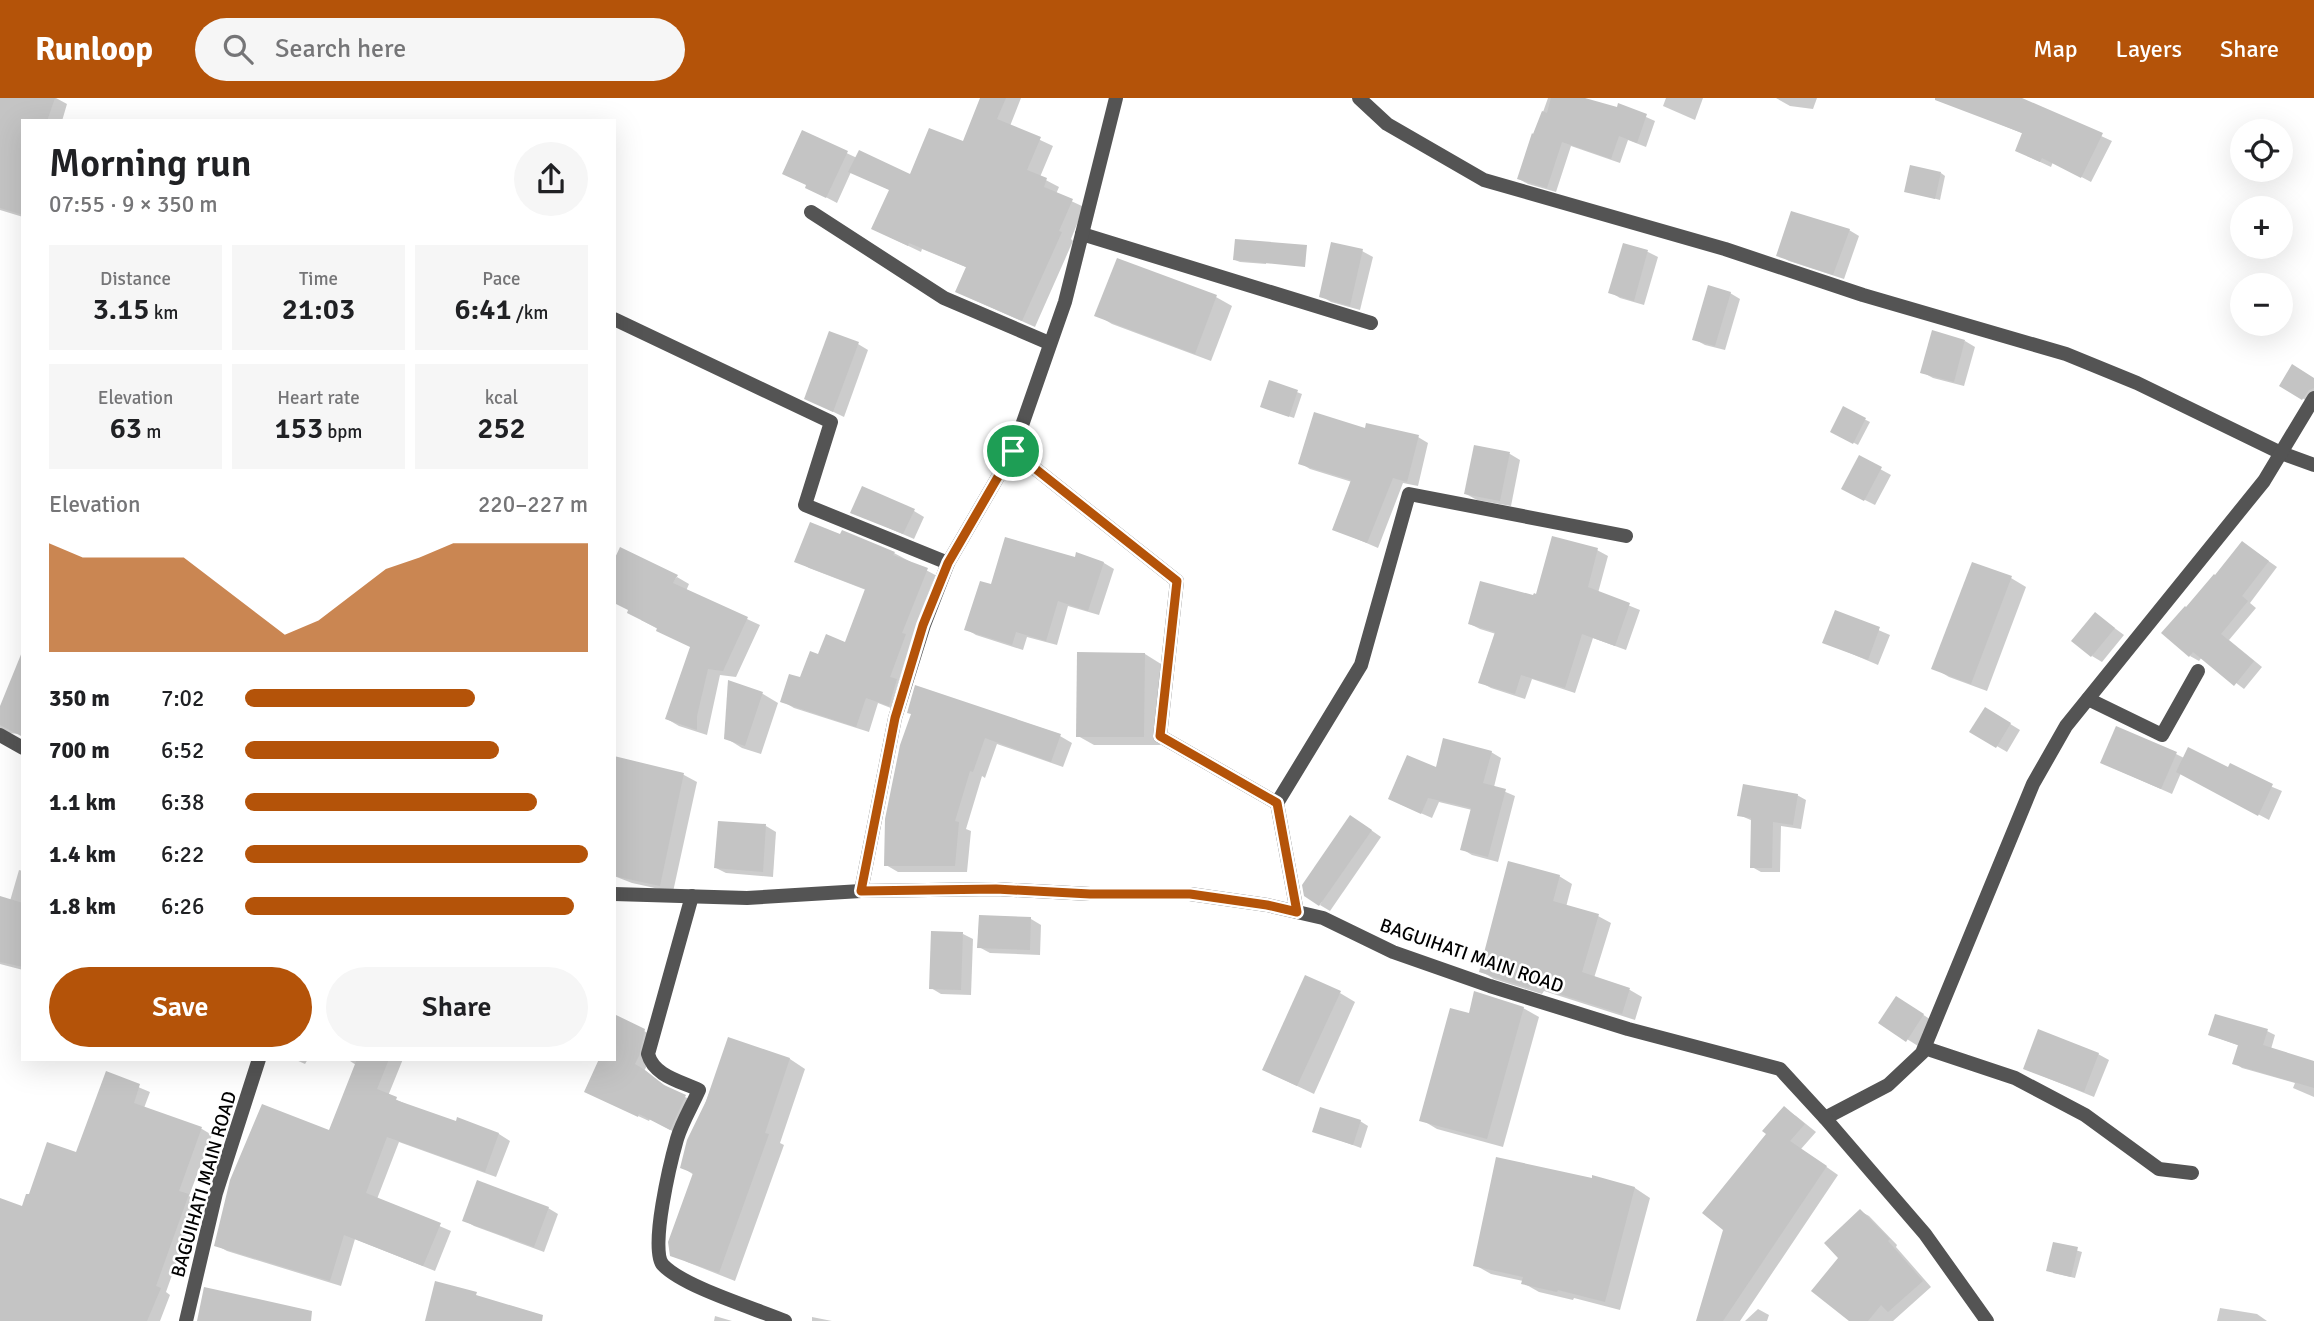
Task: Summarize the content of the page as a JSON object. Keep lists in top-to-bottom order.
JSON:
{
  "streets": {
    "street": ["BAGUIHATI MAIN ROAD"]
  },
  "page": {
    "header": "Runloop",
    "search": "Search here",
    "nav": ["Map", "Layers", "Share"],
    "map_buttons": ["+", "−"],
    "heading": ["Morning run", "07:55 · 9 × 350 m"],
    "stats": [
      ["Distance", "3.15 km"],
      ["Time", "21:03"],
      ["Pace", "6:41 /km"],
      ["Elevation", "63 m"],
      ["Heart rate", "153 bpm"],
      ["kcal", "252"]
    ],
    "chart": ["Elevation", "220–227 m"],
    "list": [
      {
        "name": "350 m",
        "note": "7:02"
      },
      {
        "name": "700 m",
        "note": "6:52"
      },
      {
        "name": "1.1 km",
        "note": "6:38"
      },
      {
        "name": "1.4 km",
        "note": "6:22"
      },
      {
        "name": "1.8 km",
        "note": "6:26"
      }
    ],
    "buttons": ["Save", "Share"]
  }
}
